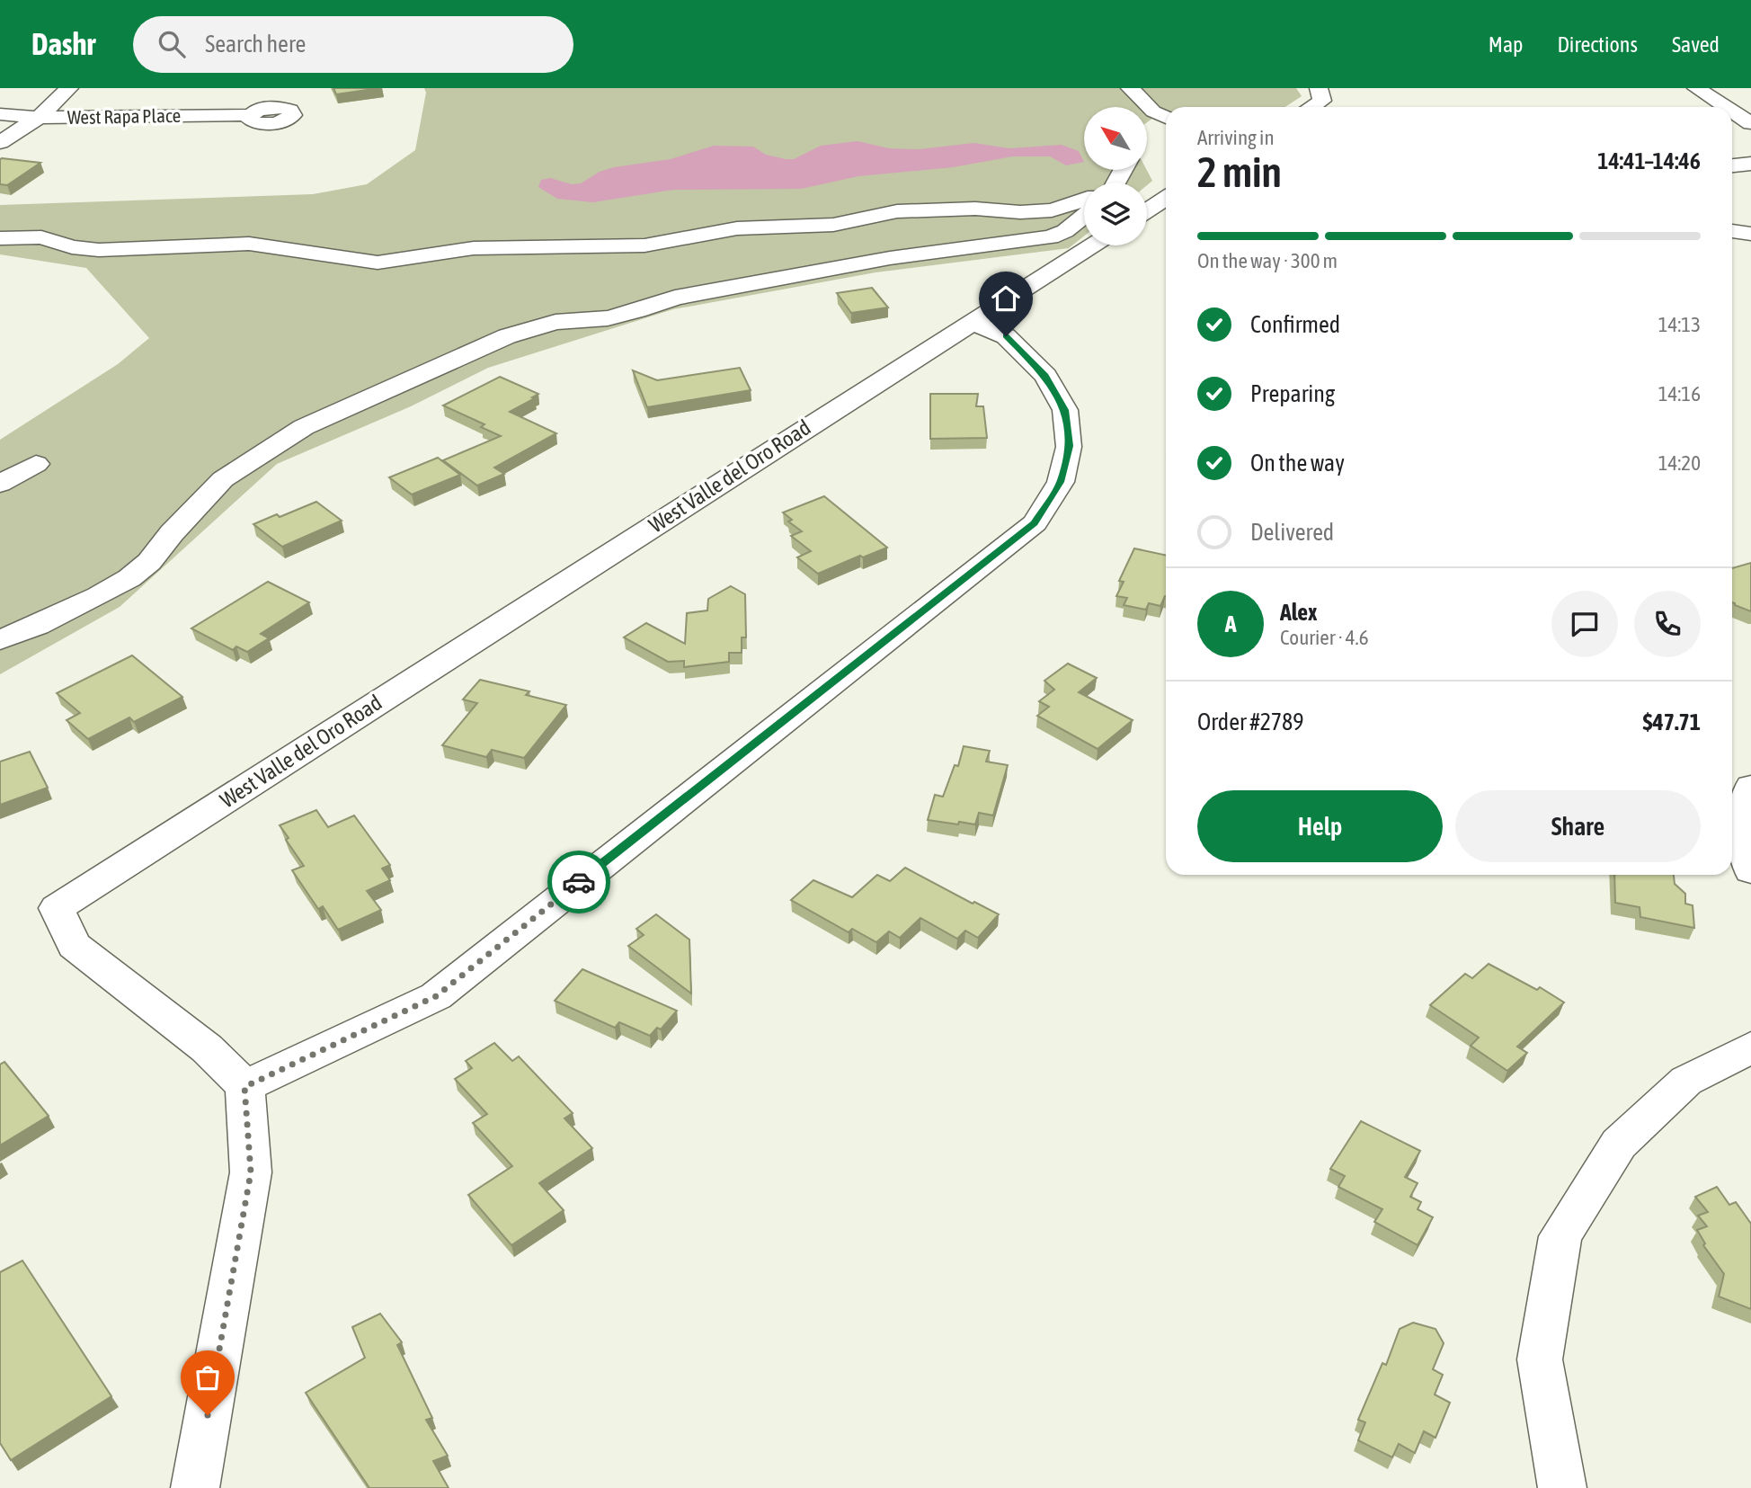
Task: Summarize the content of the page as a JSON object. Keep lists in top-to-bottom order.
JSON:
{
  "streets": {
    "street": ["West Rapa Place", "West Valle del Oro Road"]
  },
  "north": "top left",
  "page": {
    "header": "Dashr",
    "search": "Search here",
    "nav": ["Map", "Directions", "Saved"],
    "heading": ["2 min", "Arriving in", "14:41–14:46"],
    "panel": [
      "Alex",
      "Courier · 4.6",
      "Order #2789",
      "$47.71"
    ],
    "bar": "On the way · 300 m",
    "list": [
      ["Confirmed", "14:13"],
      ["Preparing", "14:16"],
      ["On the way", "14:20"],
      "Delivered"
    ],
    "round": "A",
    "buttons": ["Help", "Share"]
  }
}
